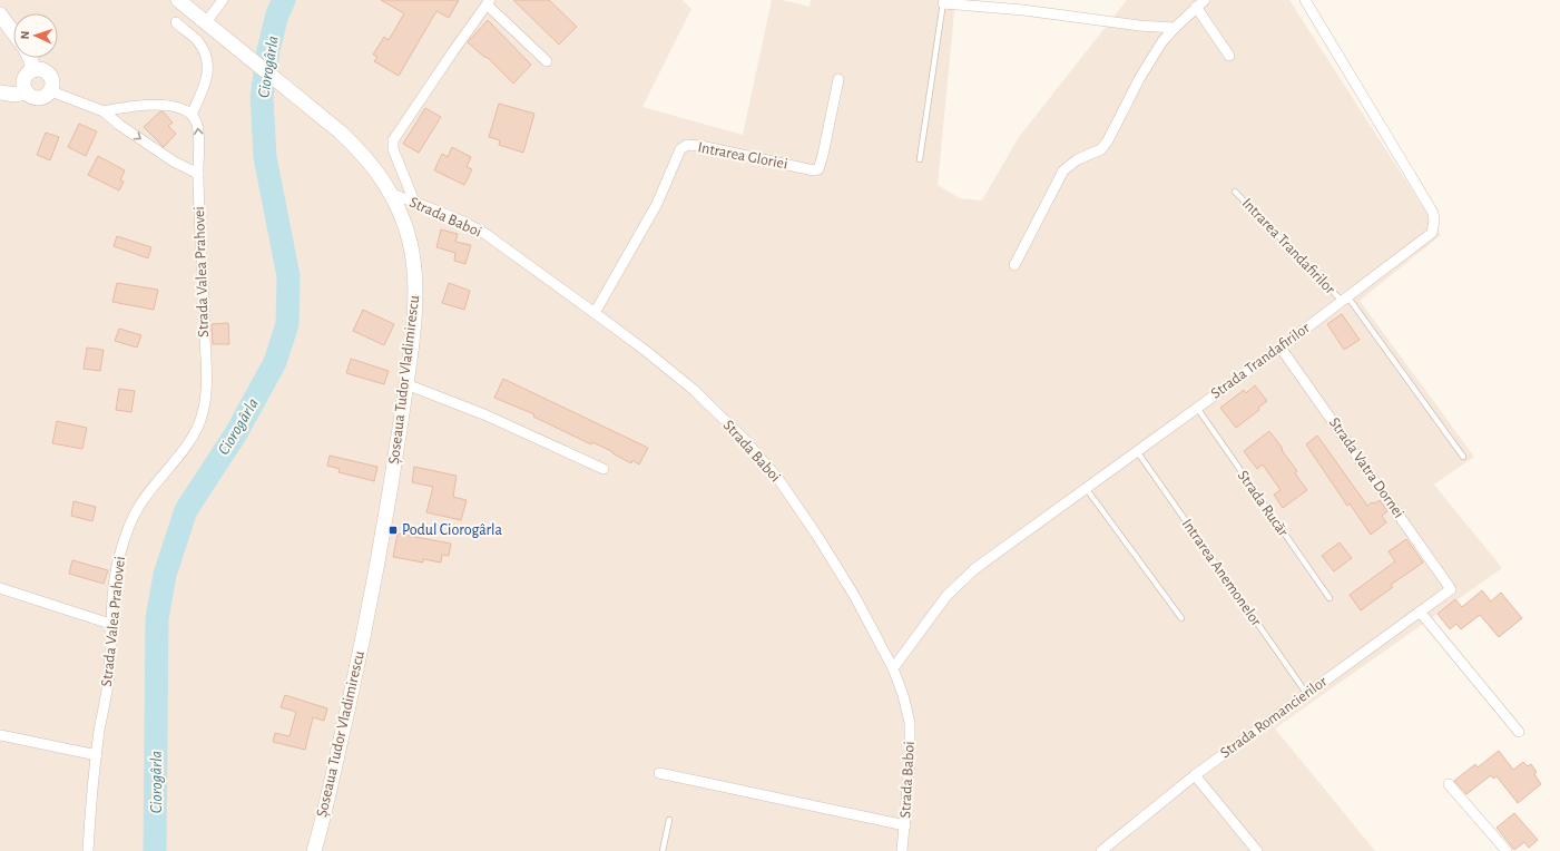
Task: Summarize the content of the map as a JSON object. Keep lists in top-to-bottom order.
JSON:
{
  "streets": {
    "main road": ["Șoseaua Tudor Vladimirescu"],
    "street": [
      "Intrarea Gloriei",
      "Strada Baboi",
      "Strada Valea Prahovei",
      "Strada Trandafirilor",
      "Strada Vatra Dornei",
      "Strada Romancierilor"
    ],
    "lane": ["Intrarea Trandafirilor", "Strada Rucăr", "Intrarea Anemonelor"]
  },
  "crossings": [
    ["Intrarea Gloriei", "Strada Baboi"],
    ["Strada Baboi", "Strada Trandafirilor"],
    ["Strada Baboi", "Șoseaua Tudor Vladimirescu"],
    ["Intrarea Trandafirilor", "Strada Trandafirilor"],
    ["Strada Trandafirilor", "Strada Vatra Dornei"],
    ["Strada Trandafirilor", "Strada Rucăr"],
    ["Strada Trandafirilor", "Intrarea Anemonelor"],
    ["Strada Vatra Dornei", "Strada Romancierilor"],
    ["Intrarea Anemonelor", "Strada Romancierilor"]
  ],
  "water": ["Ciorogârla"],
  "places": {
    "transit": ["Podul Ciorogârla"]
  },
  "north": "left"
}
